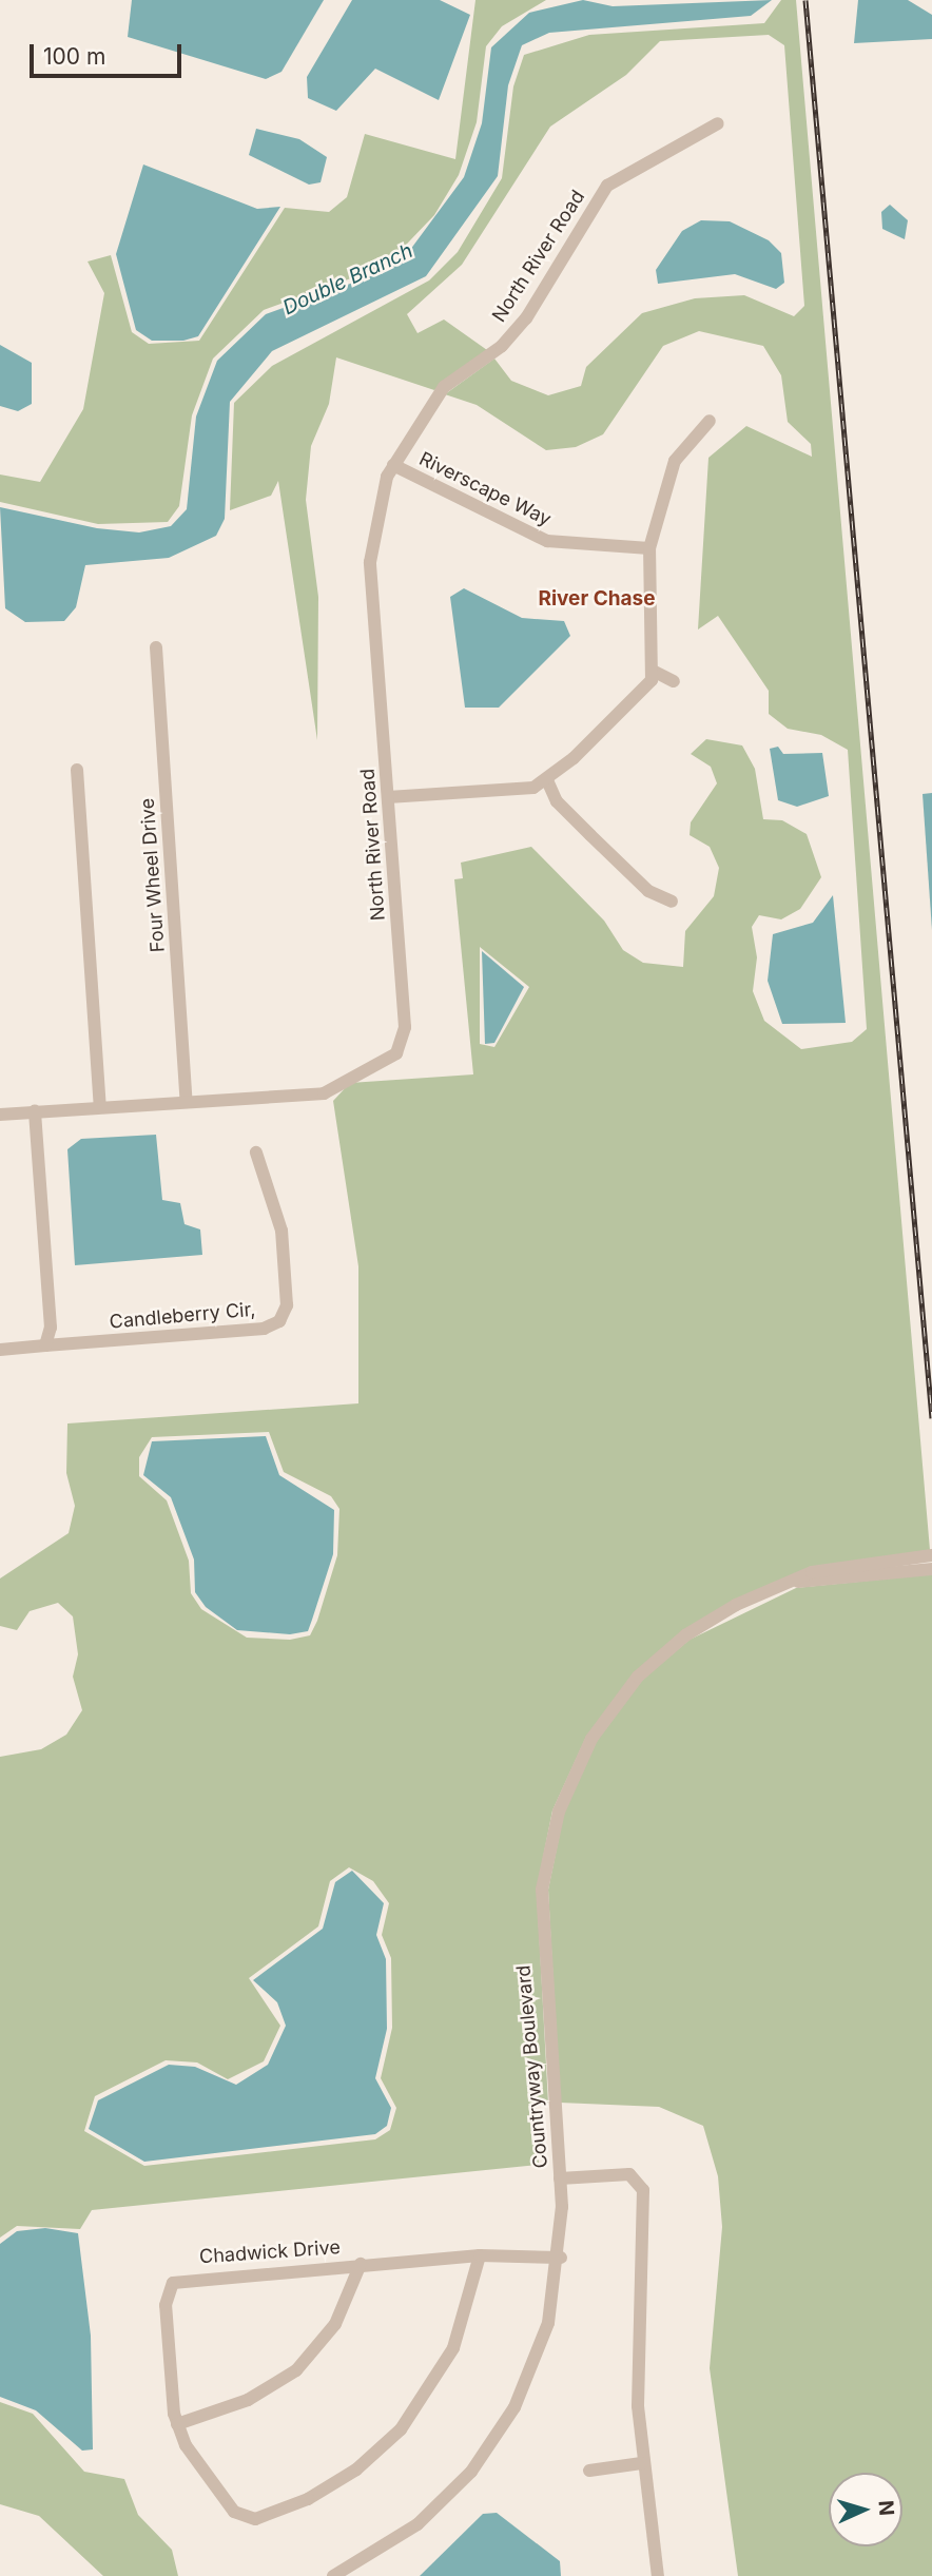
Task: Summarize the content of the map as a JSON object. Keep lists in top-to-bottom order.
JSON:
{
  "streets": {
    "street": [
      "North River Road",
      "Riverscape Way",
      "Four Wheel Drive",
      "Candleberry Cir,",
      "Countryway Boulevard",
      "Chadwick Drive"
    ]
  },
  "crossings": [
    ["North River Road", "Riverscape Way"],
    ["North River Road", "Four Wheel Drive"],
    ["Countryway Boulevard", "Chadwick Drive"]
  ],
  "districts": ["River Chase"],
  "water": ["Double Branch"],
  "scale_bar": "100 m",
  "north": "right"
}
